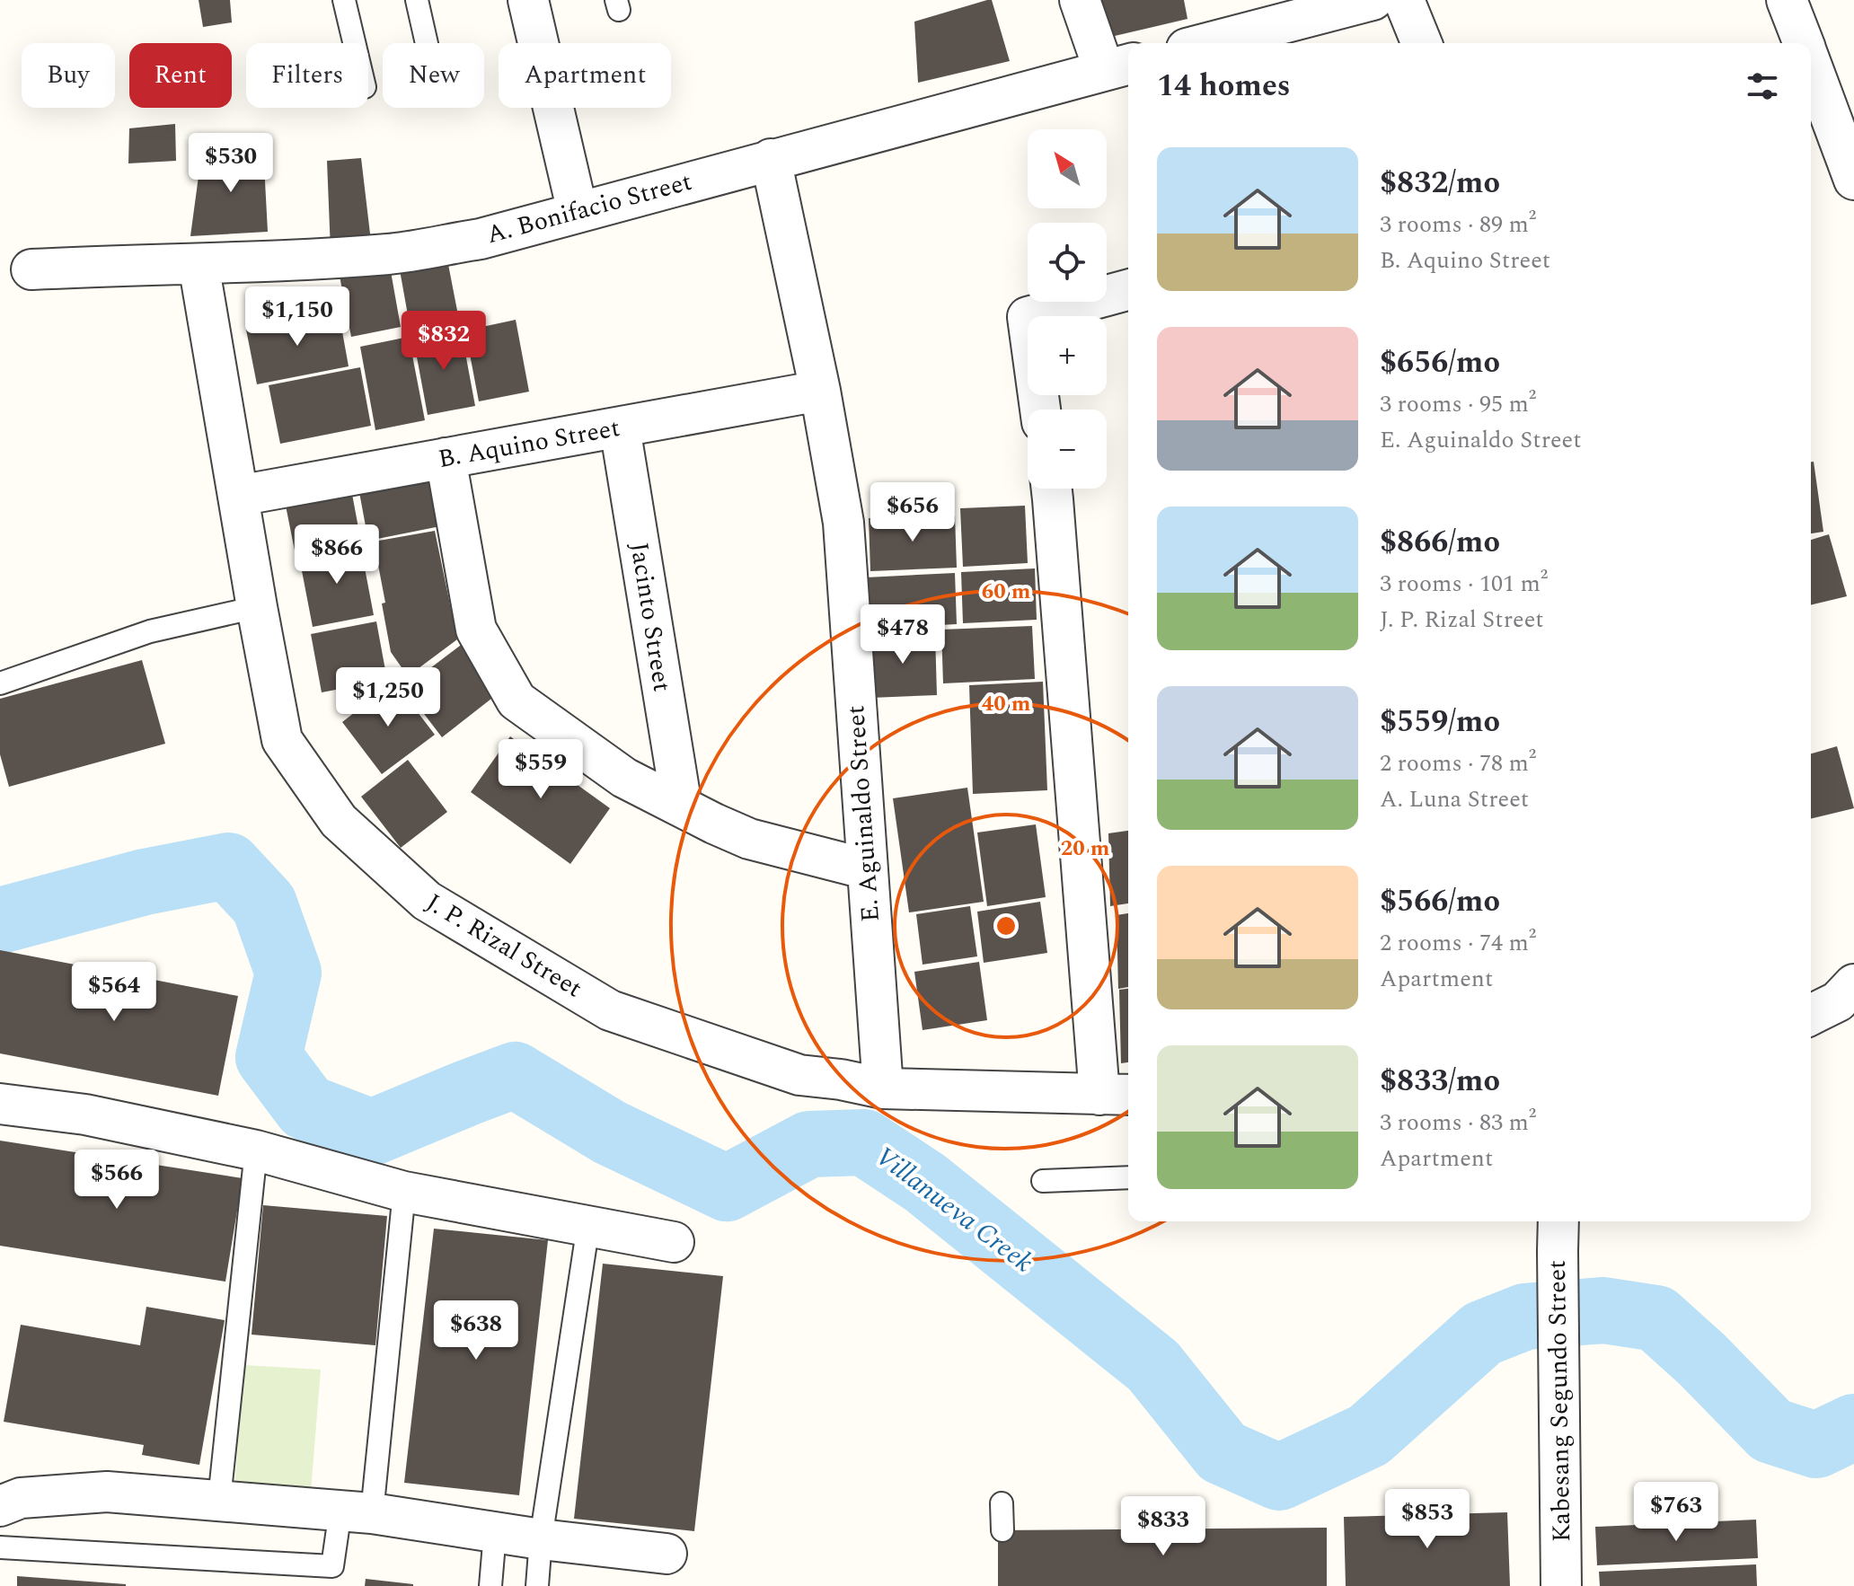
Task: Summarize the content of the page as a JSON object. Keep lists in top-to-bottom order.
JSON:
{
  "streets": {
    "street": [
      "A. Bonifacio Street",
      "B. Aquino Street",
      "Jacinto Street",
      "E. Aguinaldo Street",
      "J. P. Rizal Street",
      "Kabesang Segundo Street"
    ]
  },
  "crossings": [
    ["A. Bonifacio Street", "E. Aguinaldo Street"],
    ["A. Bonifacio Street", "J. P. Rizal Street"],
    ["B. Aquino Street", "Jacinto Street"],
    ["B. Aquino Street", "E. Aguinaldo Street"],
    ["B. Aquino Street", "J. P. Rizal Street"],
    ["E. Aguinaldo Street", "J. P. Rizal Street"]
  ],
  "water": ["Villanueva Creek"],
  "north": "top left",
  "page": {
    "chip": [
      "Buy",
      "Rent",
      "Filters",
      "New",
      "Apartment"
    ],
    "heading": "14 homes",
    "map_buttons": ["+", "−"],
    "list": [
      {
        "name": "$832/mo",
        "note": "3 rooms · 89 m² · B. Aquino Street"
      },
      {
        "name": "$656/mo",
        "note": "3 rooms · 95 m² · E. Aguinaldo Street"
      },
      {
        "name": "$866/mo",
        "note": "3 rooms · 101 m² · J. P. Rizal Street"
      },
      {
        "name": "$559/mo",
        "note": "2 rooms · 78 m² · A. Luna Street"
      },
      {
        "name": "$566/mo",
        "note": "2 rooms · 74 m² · Apartment"
      },
      {
        "name": "$833/mo",
        "note": "3 rooms · 83 m² · Apartment"
      }
    ],
    "price": [
      "$530",
      "$1,150",
      "$832",
      "$656",
      "$866",
      "$478",
      "$1,250",
      "$559",
      "$564",
      "$566",
      "$638",
      "$763",
      "$853",
      "$833"
    ]
  },
  "rings": ["60 m", "40 m", "20 m"]
}
